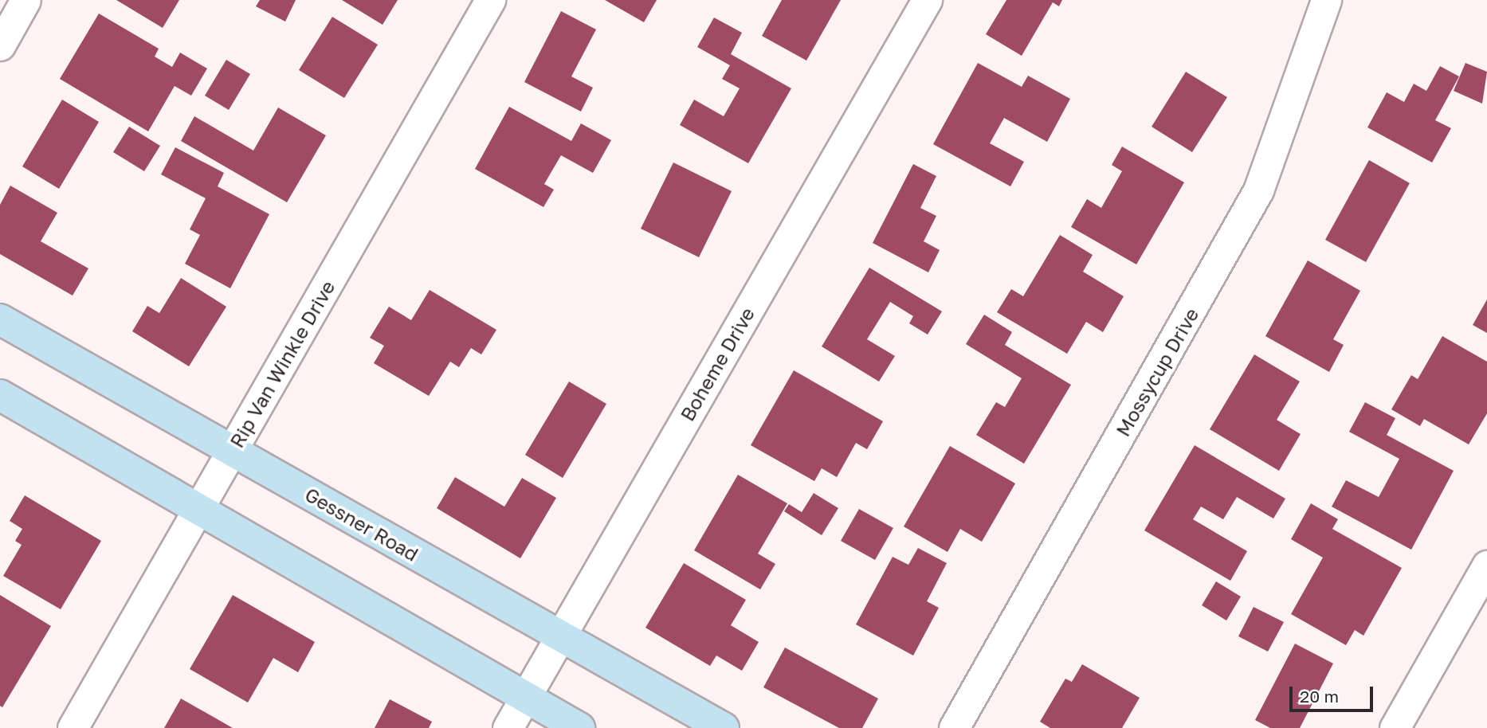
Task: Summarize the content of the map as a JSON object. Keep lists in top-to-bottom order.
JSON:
{
  "streets": {
    "main road": ["Gessner Road"],
    "street": ["Rip Van Winkle Drive", "Boheme Drive", "Mossycup Drive"]
  },
  "crossings": [
    ["Rip Van Winkle Drive", "Gessner Road"],
    ["Boheme Drive", "Gessner Road"]
  ],
  "scale_bar": "20 m"
}
